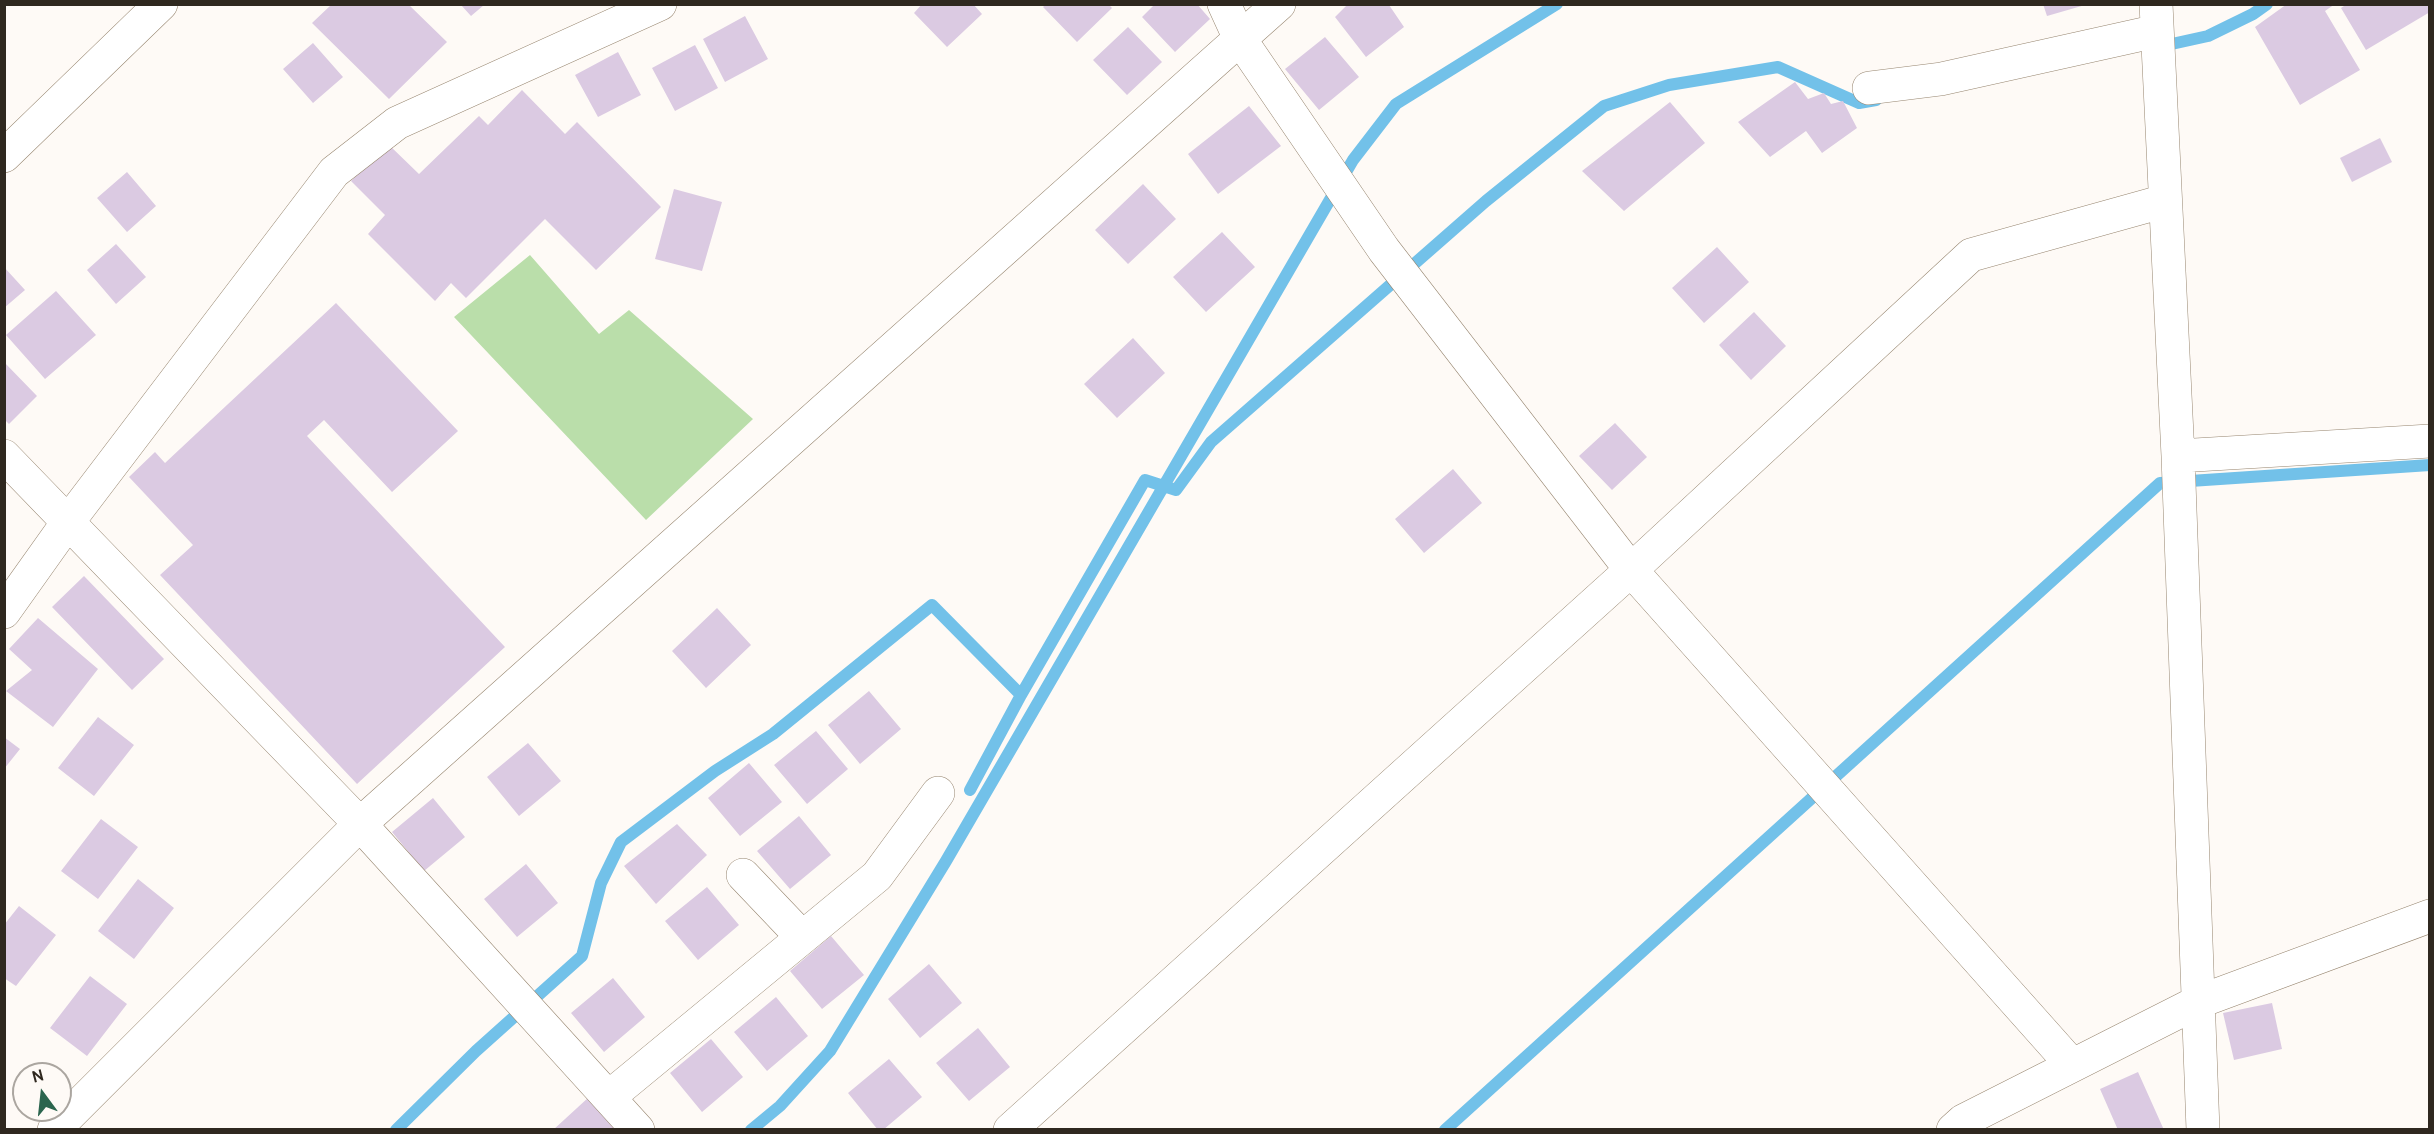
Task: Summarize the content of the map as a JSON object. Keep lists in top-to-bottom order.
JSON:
{
  "north": "top"
}
